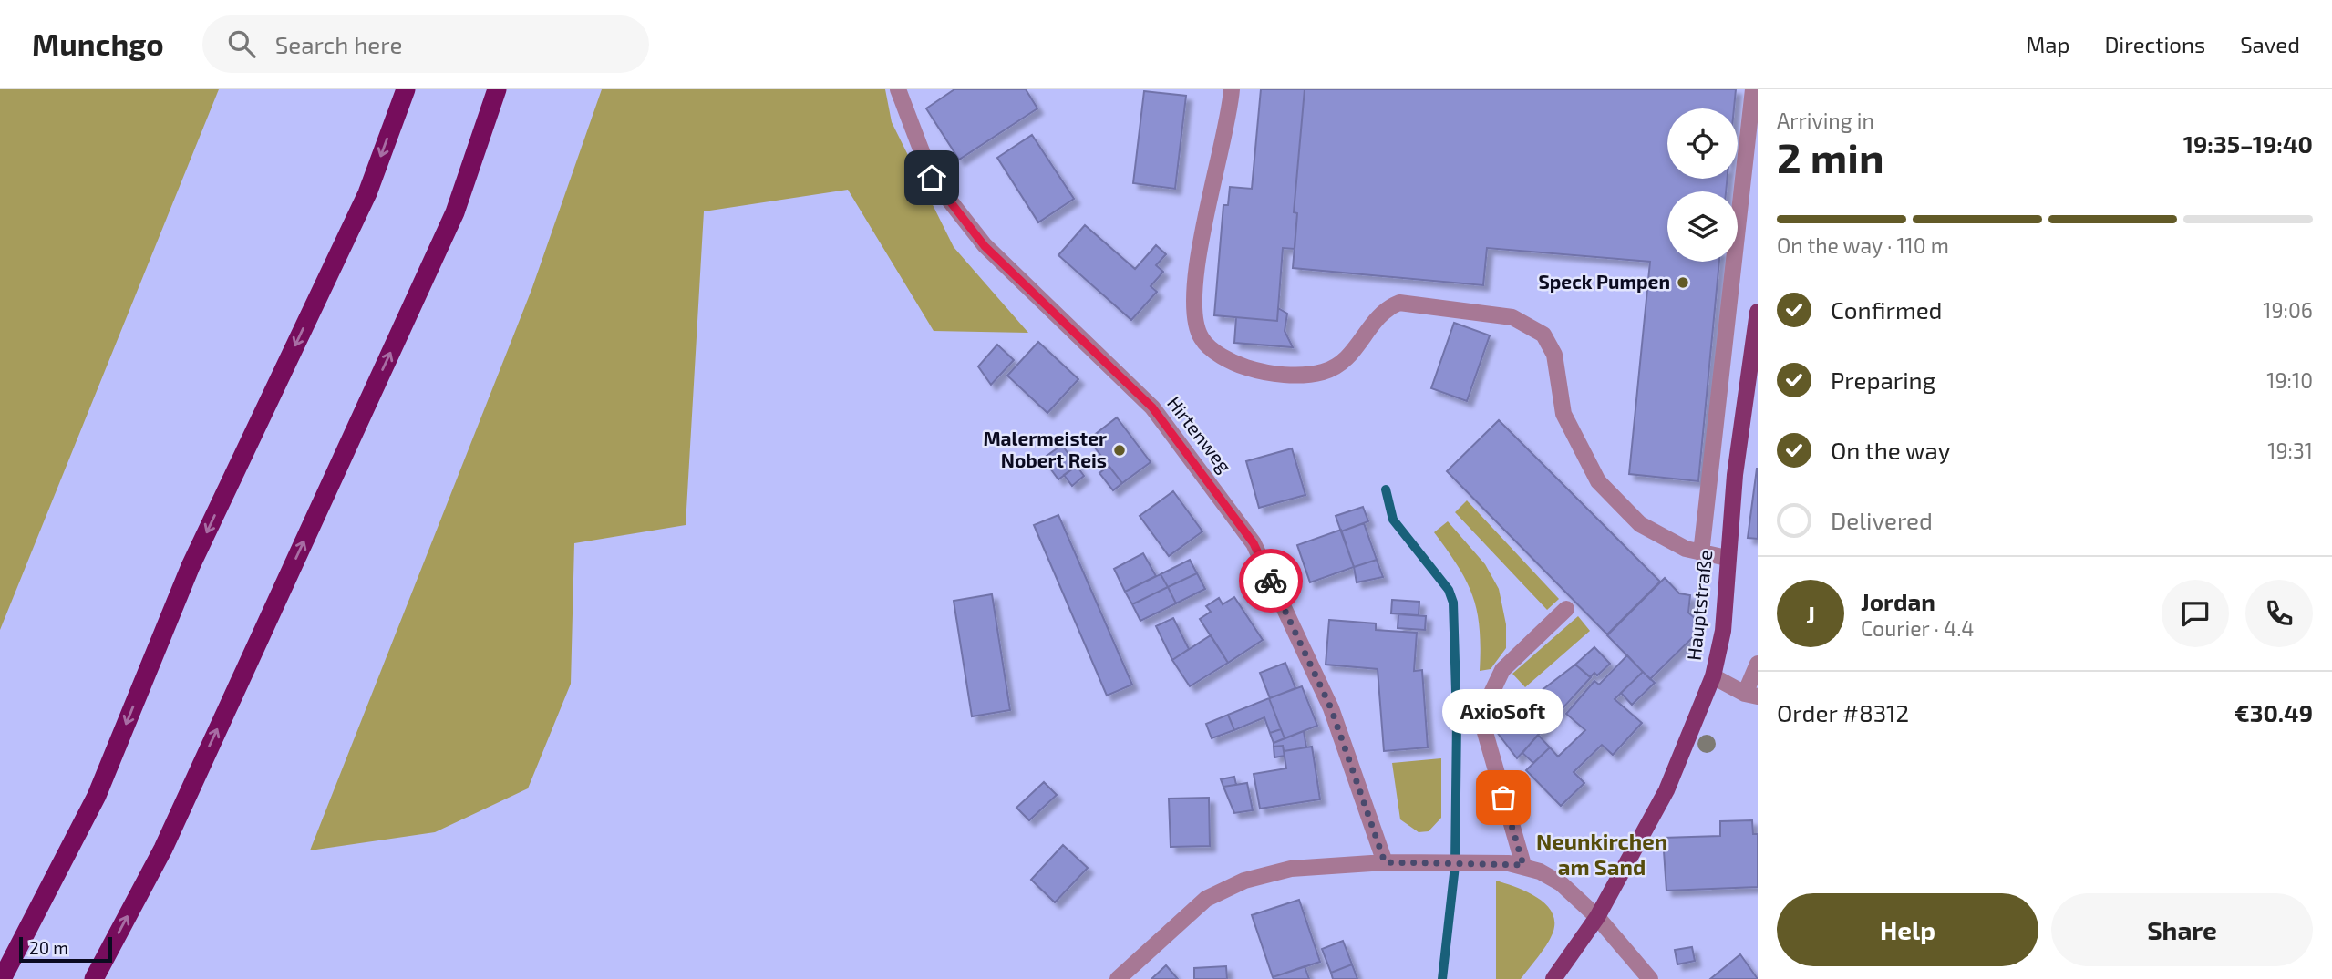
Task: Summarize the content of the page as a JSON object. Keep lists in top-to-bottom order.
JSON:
{
  "streets": {
    "main road": ["Hauptstraße"],
    "street": ["Hirtenweg"]
  },
  "districts": ["Neunkirchen am Sand"],
  "places": ["Speck Pumpen", "Malermeister Nobert Reis", "AxioSoft"],
  "scale_bar": "20 m",
  "page": {
    "header": "Munchgo",
    "search": "Search here",
    "nav": ["Map", "Directions", "Saved"],
    "heading": ["2 min", "Arriving in", "19:35–19:40"],
    "panel": [
      "Jordan",
      "Courier · 4.4",
      "Order #8312",
      "€30.49"
    ],
    "bar": "On the way · 110 m",
    "list": [
      ["Confirmed", "19:06"],
      ["Preparing", "19:10"],
      ["On the way", "19:31"],
      "Delivered"
    ],
    "round": "J",
    "bubble": "AxioSoft",
    "buttons": ["Help", "Share"],
    "scale": "20 m"
  }
}
